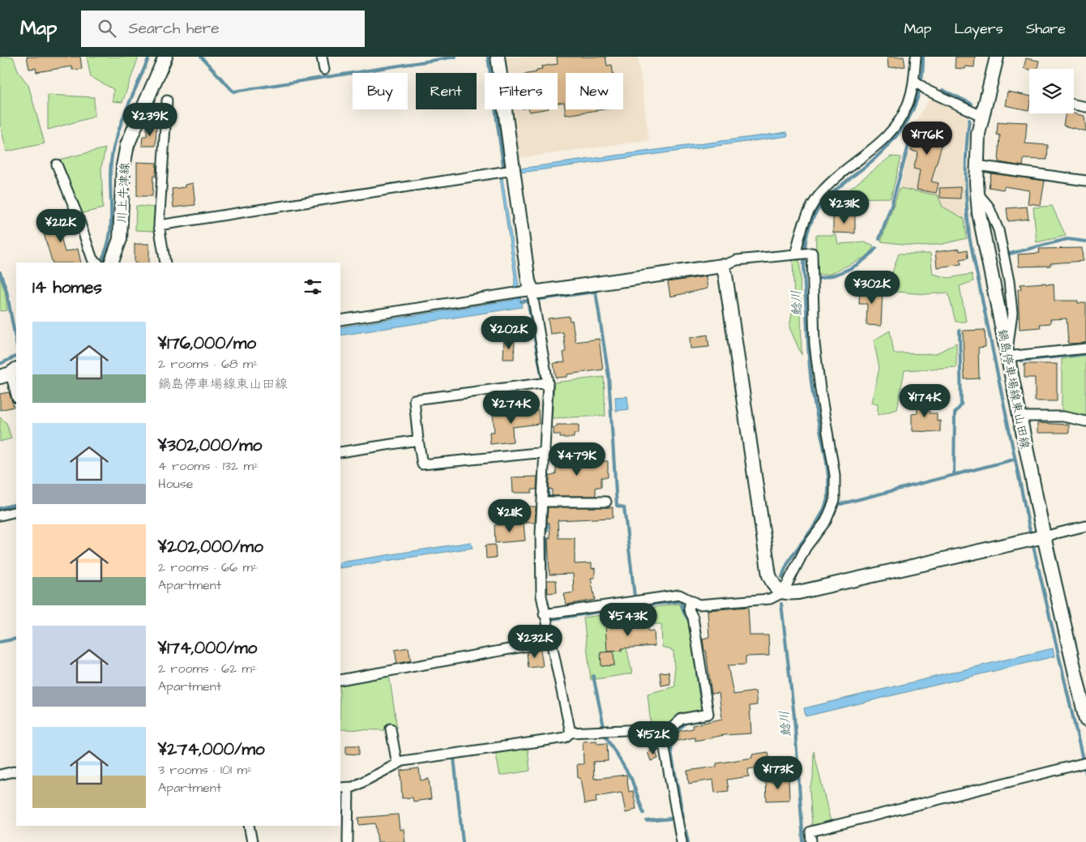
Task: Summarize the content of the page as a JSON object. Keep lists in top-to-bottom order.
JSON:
{
  "streets": {
    "street": ["川上牛津線", "鍋島停車場線東山田線"]
  },
  "water": ["鯰川"],
  "page": {
    "header": "Map",
    "search": "Search here",
    "nav": ["Map", "Layers", "Share"],
    "chip": [
      "Buy",
      "Rent",
      "Filters",
      "New"
    ],
    "price": [
      "¥239K",
      "¥176K",
      "¥231K",
      "¥212K",
      "¥302K",
      "¥202K",
      "¥174K",
      "¥274K",
      "¥479K",
      "¥211K",
      "¥543K",
      "¥232K",
      "¥152K",
      "¥173K"
    ],
    "heading": "14 homes",
    "list": [
      {
        "name": "¥176,000/mo",
        "note": "2 rooms · 68 m² · 鍋島停車場線東山田線"
      },
      {
        "name": "¥302,000/mo",
        "note": "4 rooms · 132 m² · House"
      },
      {
        "name": "¥202,000/mo",
        "note": "2 rooms · 66 m² · Apartment"
      },
      {
        "name": "¥174,000/mo",
        "note": "2 rooms · 62 m² · Apartment"
      },
      {
        "name": "¥274,000/mo",
        "note": "3 rooms · 101 m² · Apartment"
      }
    ]
  }
}
